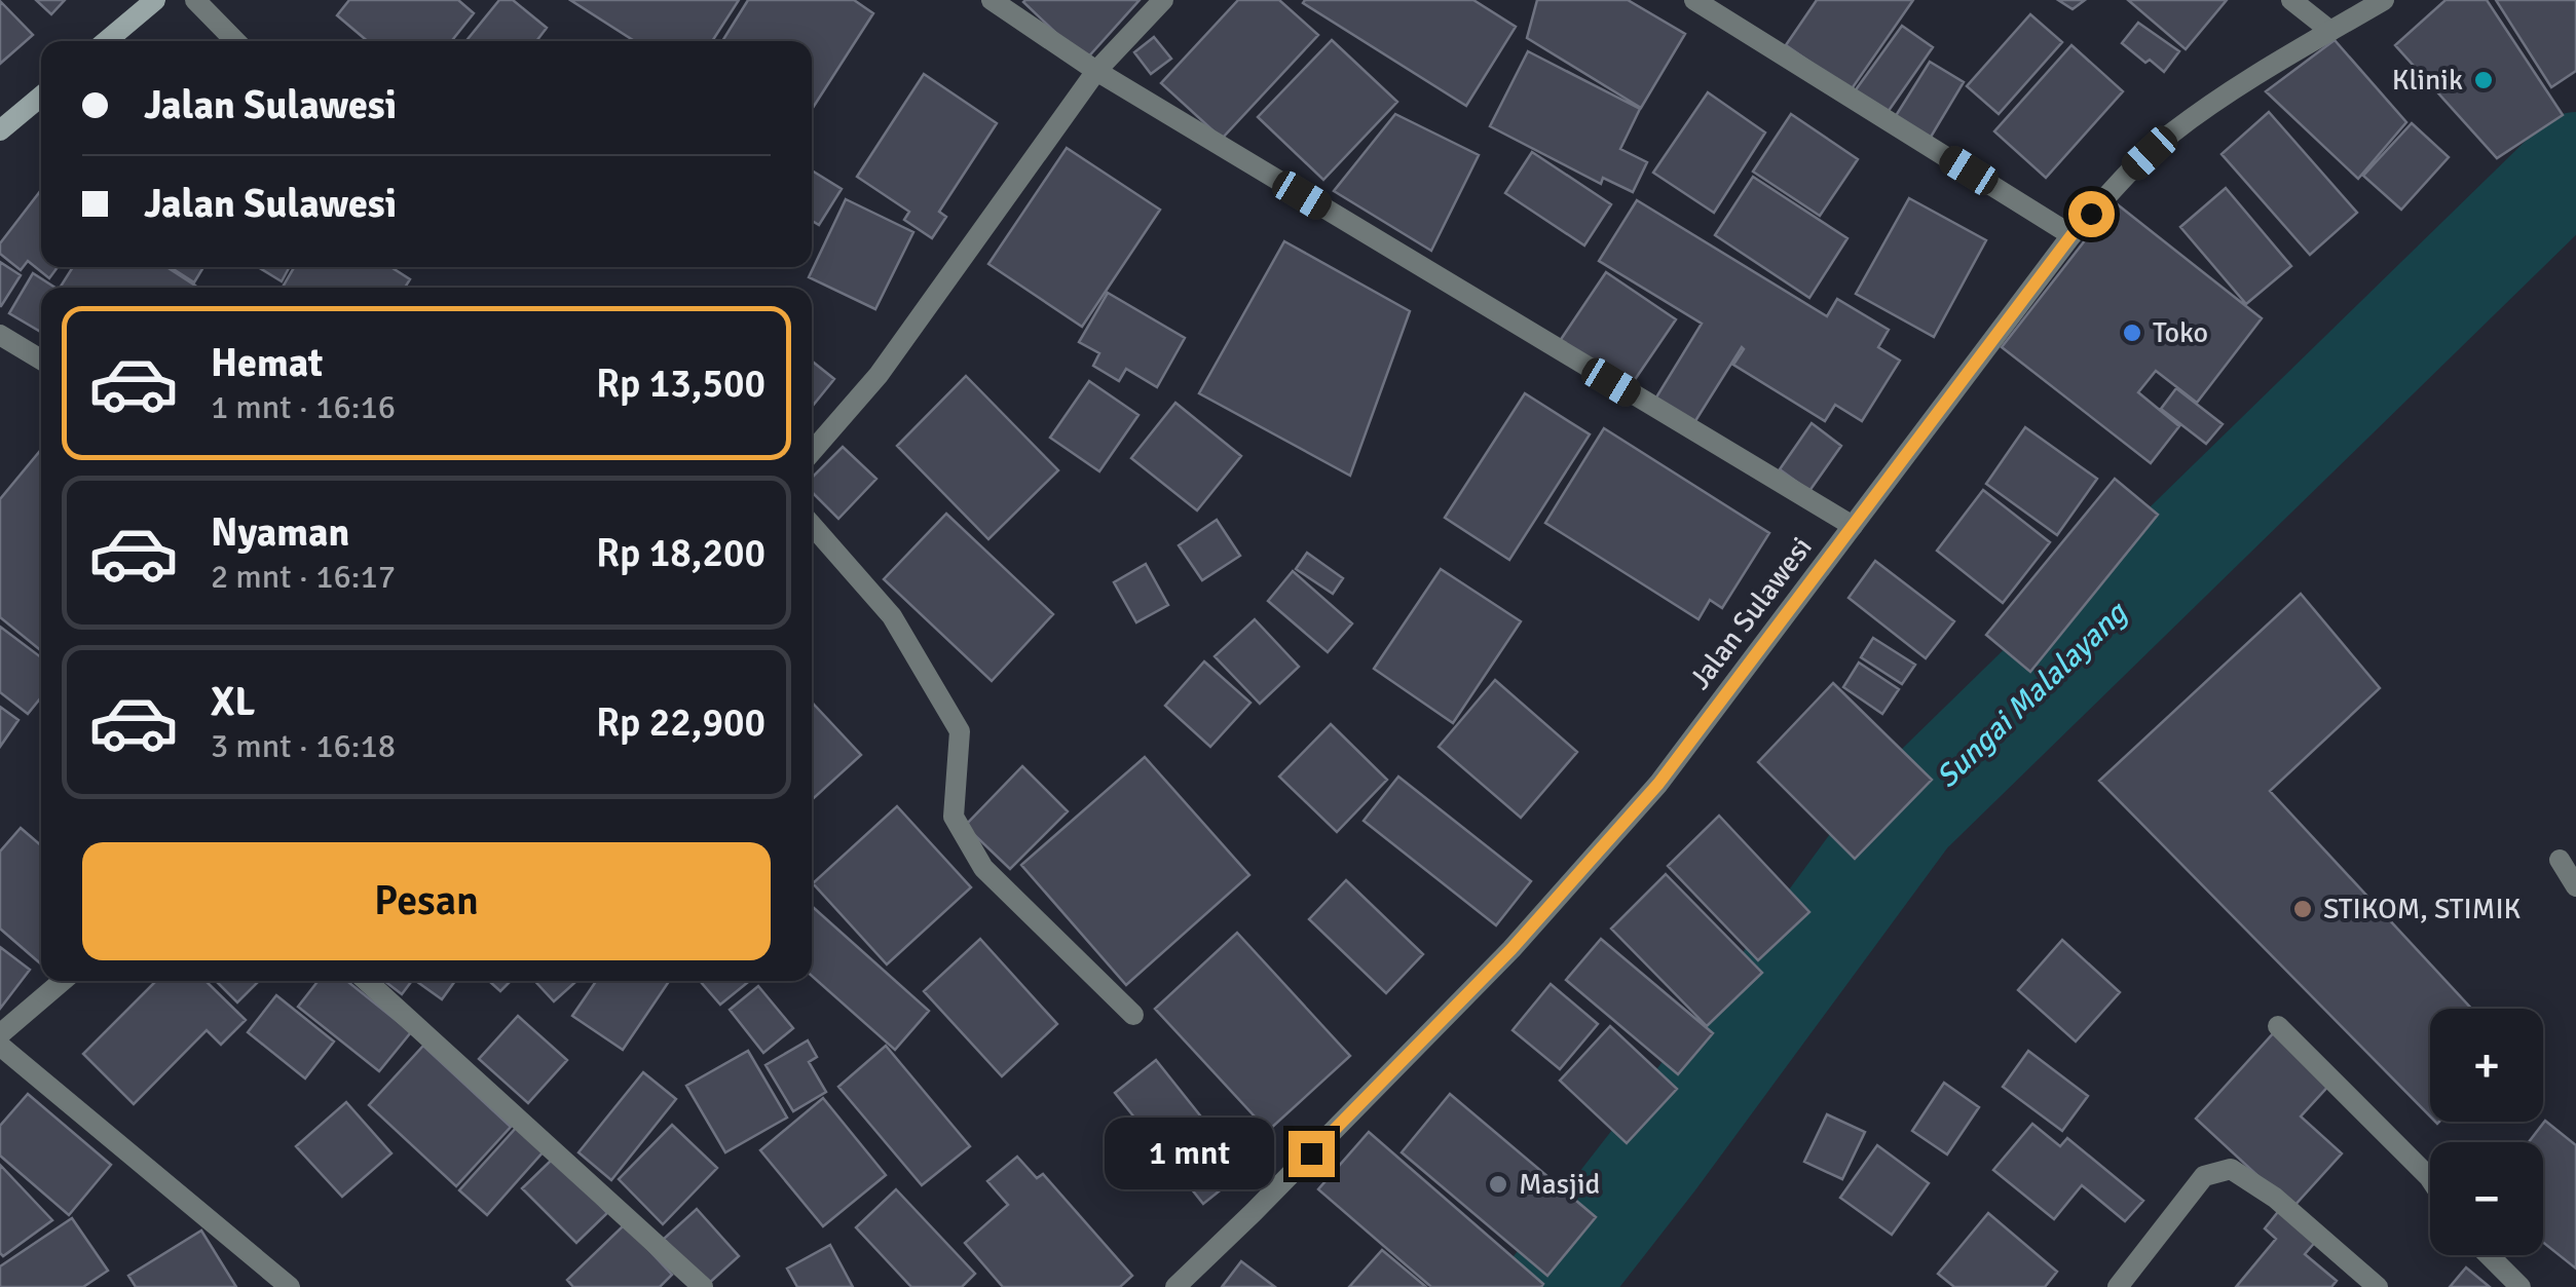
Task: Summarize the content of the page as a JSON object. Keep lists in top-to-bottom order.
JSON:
{
  "streets": {
    "street": ["Jalan Sulawesi"]
  },
  "water": ["Sungai Malalayang"],
  "places": [
    "Klinik",
    "Toko",
    "STIKOM, STIMIK",
    "Masjid"
  ],
  "page": {
    "banner": ["Jalan Sulawesi", "Jalan Sulawesi"],
    "list": [
      {
        "name": "Hemat",
        "note": "1 mnt · 16:16",
        "value": "Rp 13,500"
      },
      {
        "name": "Nyaman",
        "note": "2 mnt · 16:17",
        "value": "Rp 18,200"
      },
      {
        "name": "XL",
        "note": "3 mnt · 16:18",
        "value": "Rp 22,900"
      }
    ],
    "buttons": "Pesan",
    "map_buttons": ["+", "−"],
    "bubble": "1 mnt"
  }
}
